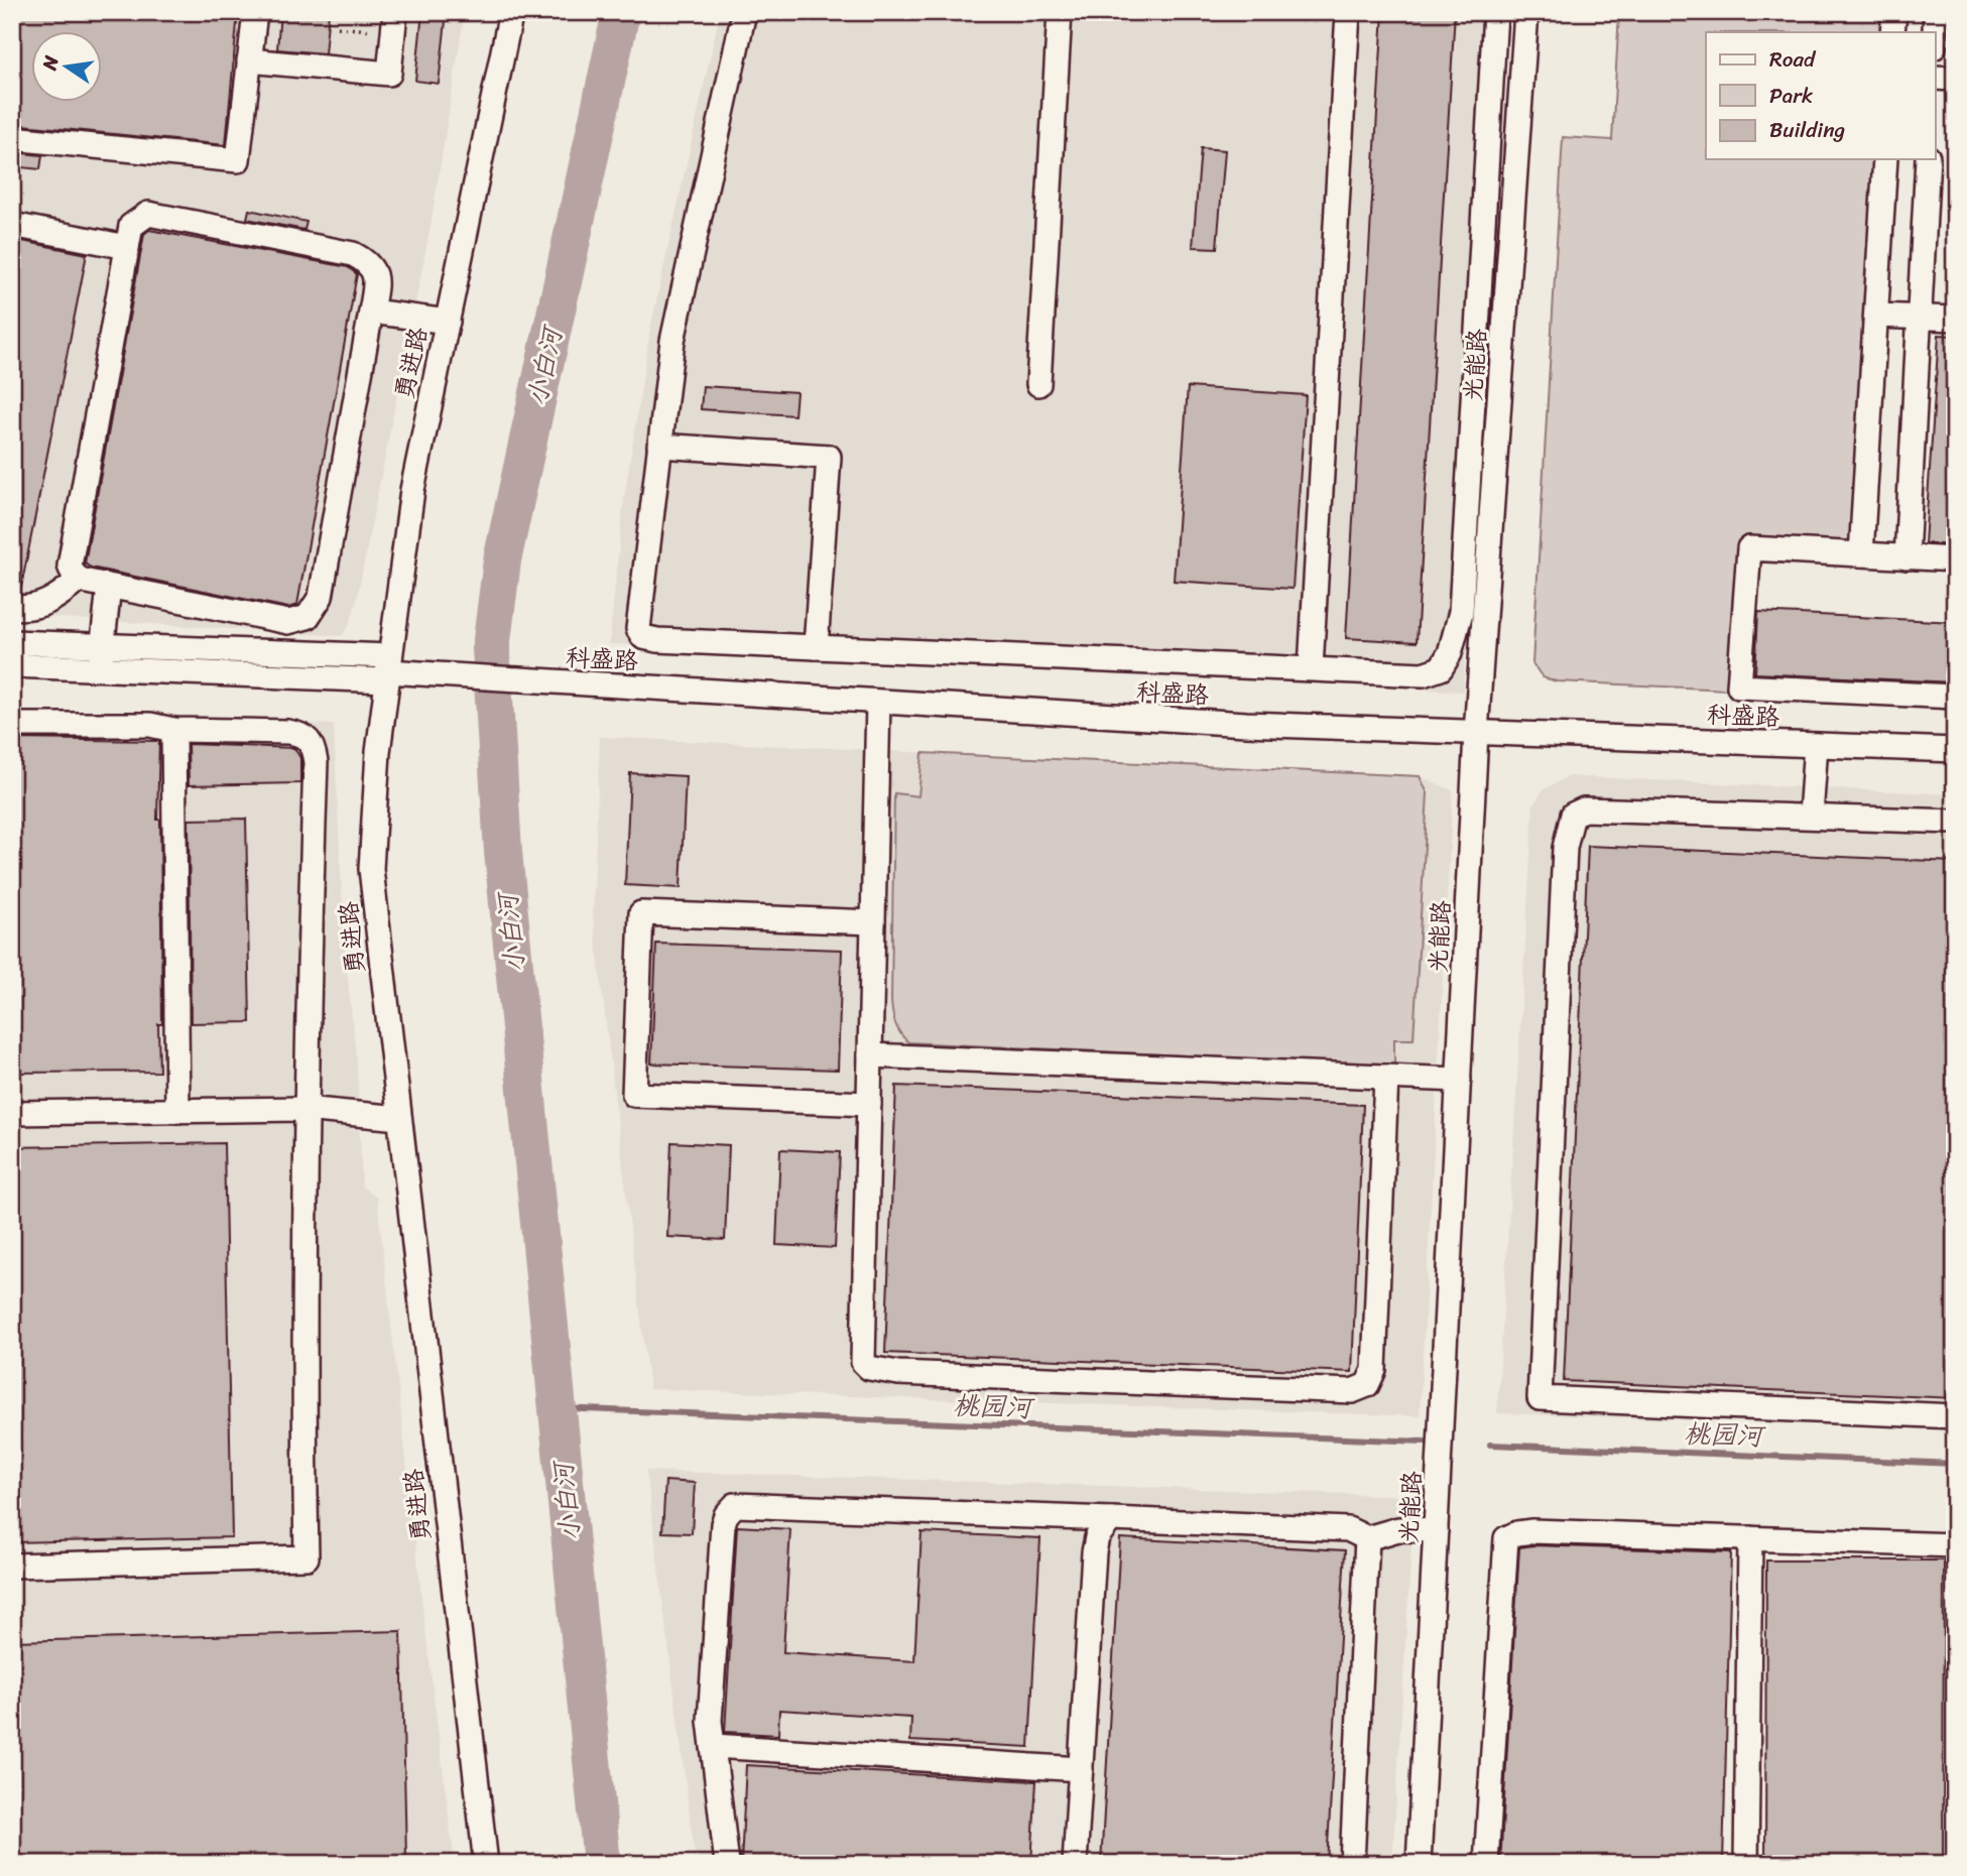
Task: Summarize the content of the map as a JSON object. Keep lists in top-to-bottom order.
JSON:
{
  "streets": {
    "street": ["勇进路", "光能路", "科盛路"]
  },
  "crossings": [
    ["勇进路", "科盛路"],
    ["光能路", "科盛路"]
  ],
  "water": ["小白河", "桃园河"],
  "legend": ["Road", "Park", "Building"],
  "north": "left"
}
